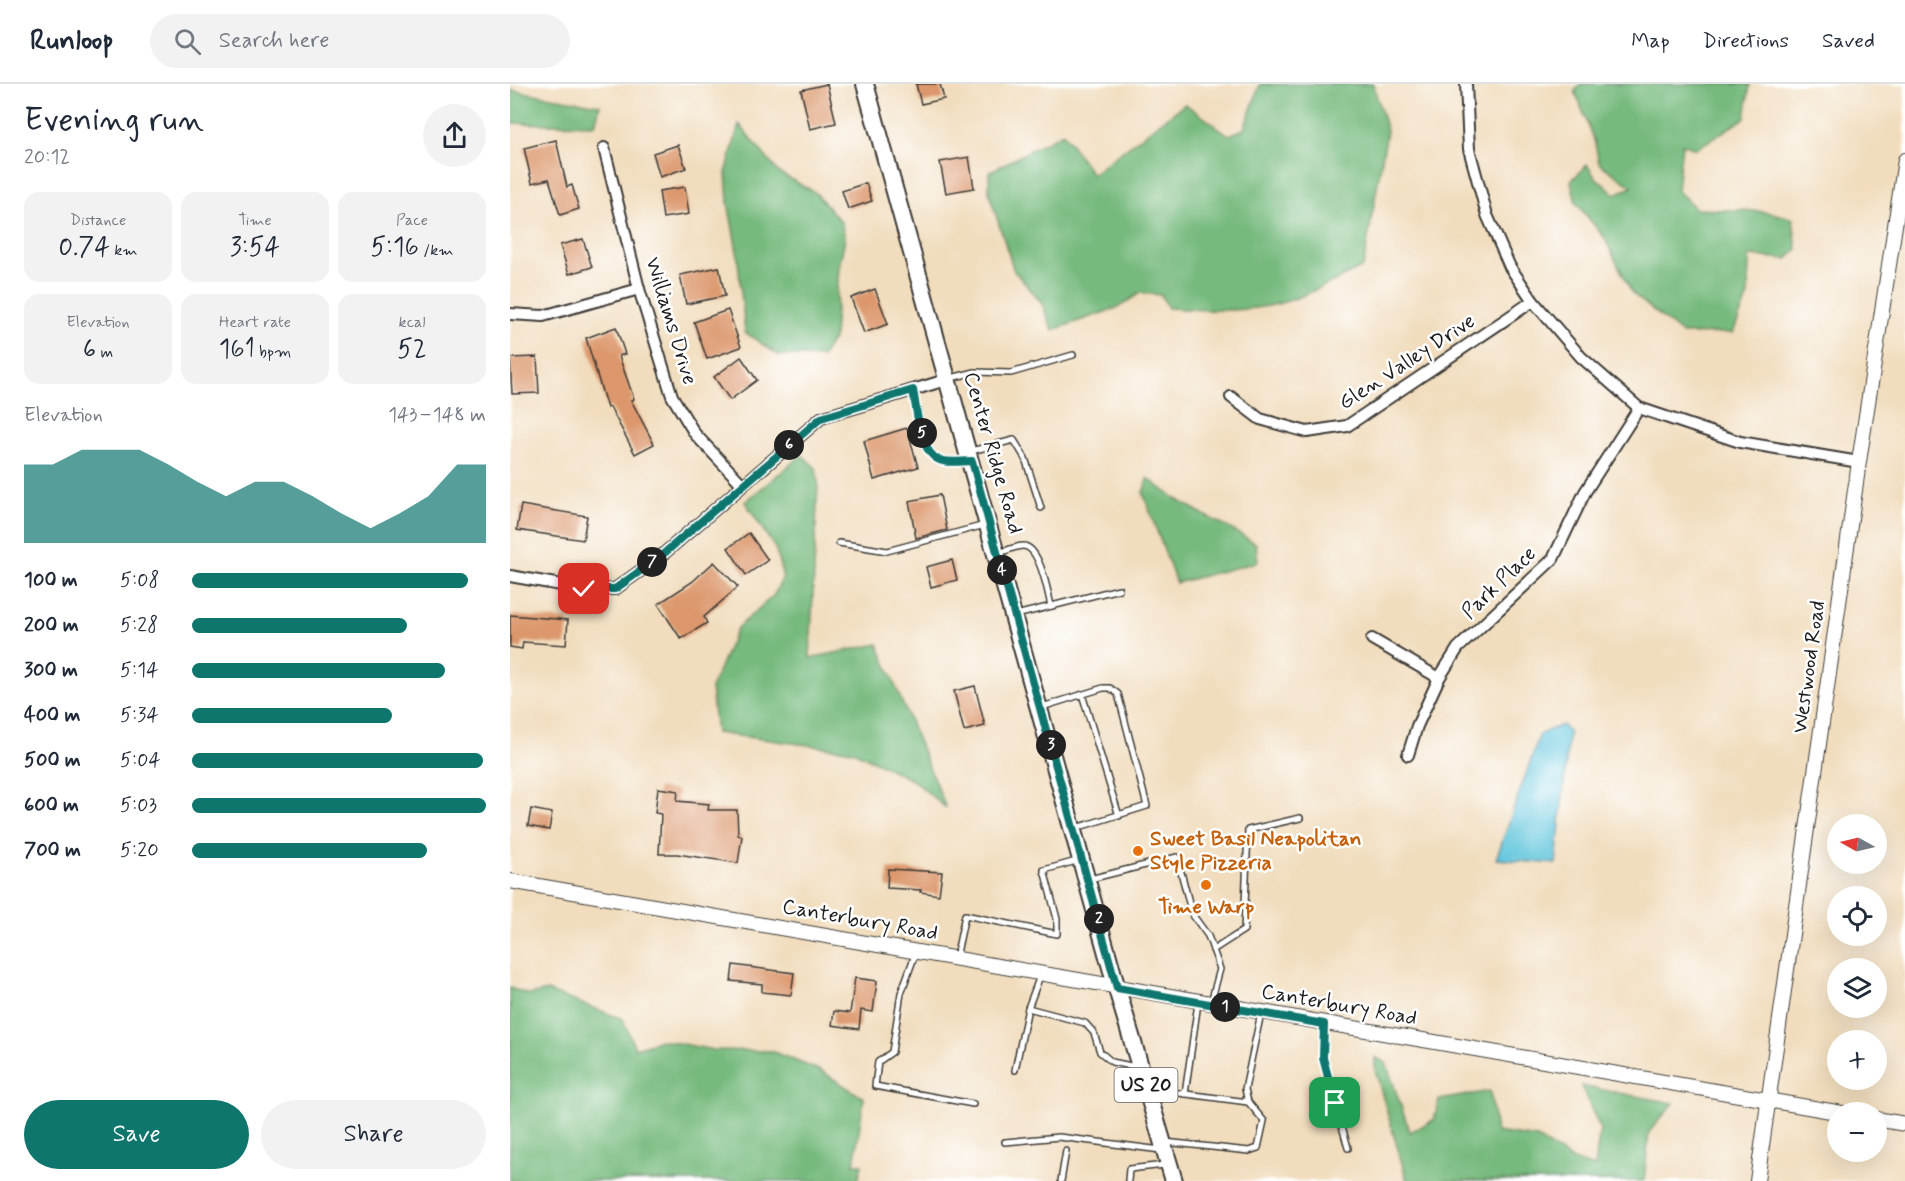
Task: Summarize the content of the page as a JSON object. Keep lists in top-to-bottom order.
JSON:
{
  "streets": {
    "main road": ["Center Ridge Road", "US 20"],
    "street": [
      "Williams Drive",
      "Glen Valley Drive",
      "Park Place",
      "Westwood Road",
      "Canterbury Road"
    ]
  },
  "crossings": [
    ["Center Ridge Road", "Canterbury Road"],
    ["Westwood Road", "Canterbury Road"]
  ],
  "places": ["Sweet Basil Neapolitan Style Pizzeria", "Time Warp"],
  "north": "left",
  "page": {
    "header": "Runloop",
    "search": "Search here",
    "nav": ["Map", "Directions", "Saved"],
    "heading": ["Evening run", "20:12"],
    "stats": [
      ["Distance", "0.74 km"],
      ["Time", "3:54"],
      ["Pace", "5:16 /km"],
      ["Elevation", "6 m"],
      ["Heart rate", "161 bpm"],
      ["kcal", "52"]
    ],
    "chart": ["Elevation", "143–148 m"],
    "pins": [
      "5",
      "6",
      "7",
      "4",
      "3",
      "2",
      "1"
    ],
    "list": [
      {
        "name": "100 m",
        "note": "5:08"
      },
      {
        "name": "200 m",
        "note": "5:28"
      },
      {
        "name": "300 m",
        "note": "5:14"
      },
      {
        "name": "400 m",
        "note": "5:34"
      },
      {
        "name": "500 m",
        "note": "5:04"
      },
      {
        "name": "600 m",
        "note": "5:03"
      },
      {
        "name": "700 m",
        "note": "5:20"
      }
    ],
    "map_buttons": ["+", "−"],
    "buttons": ["Save", "Share"]
  }
}
